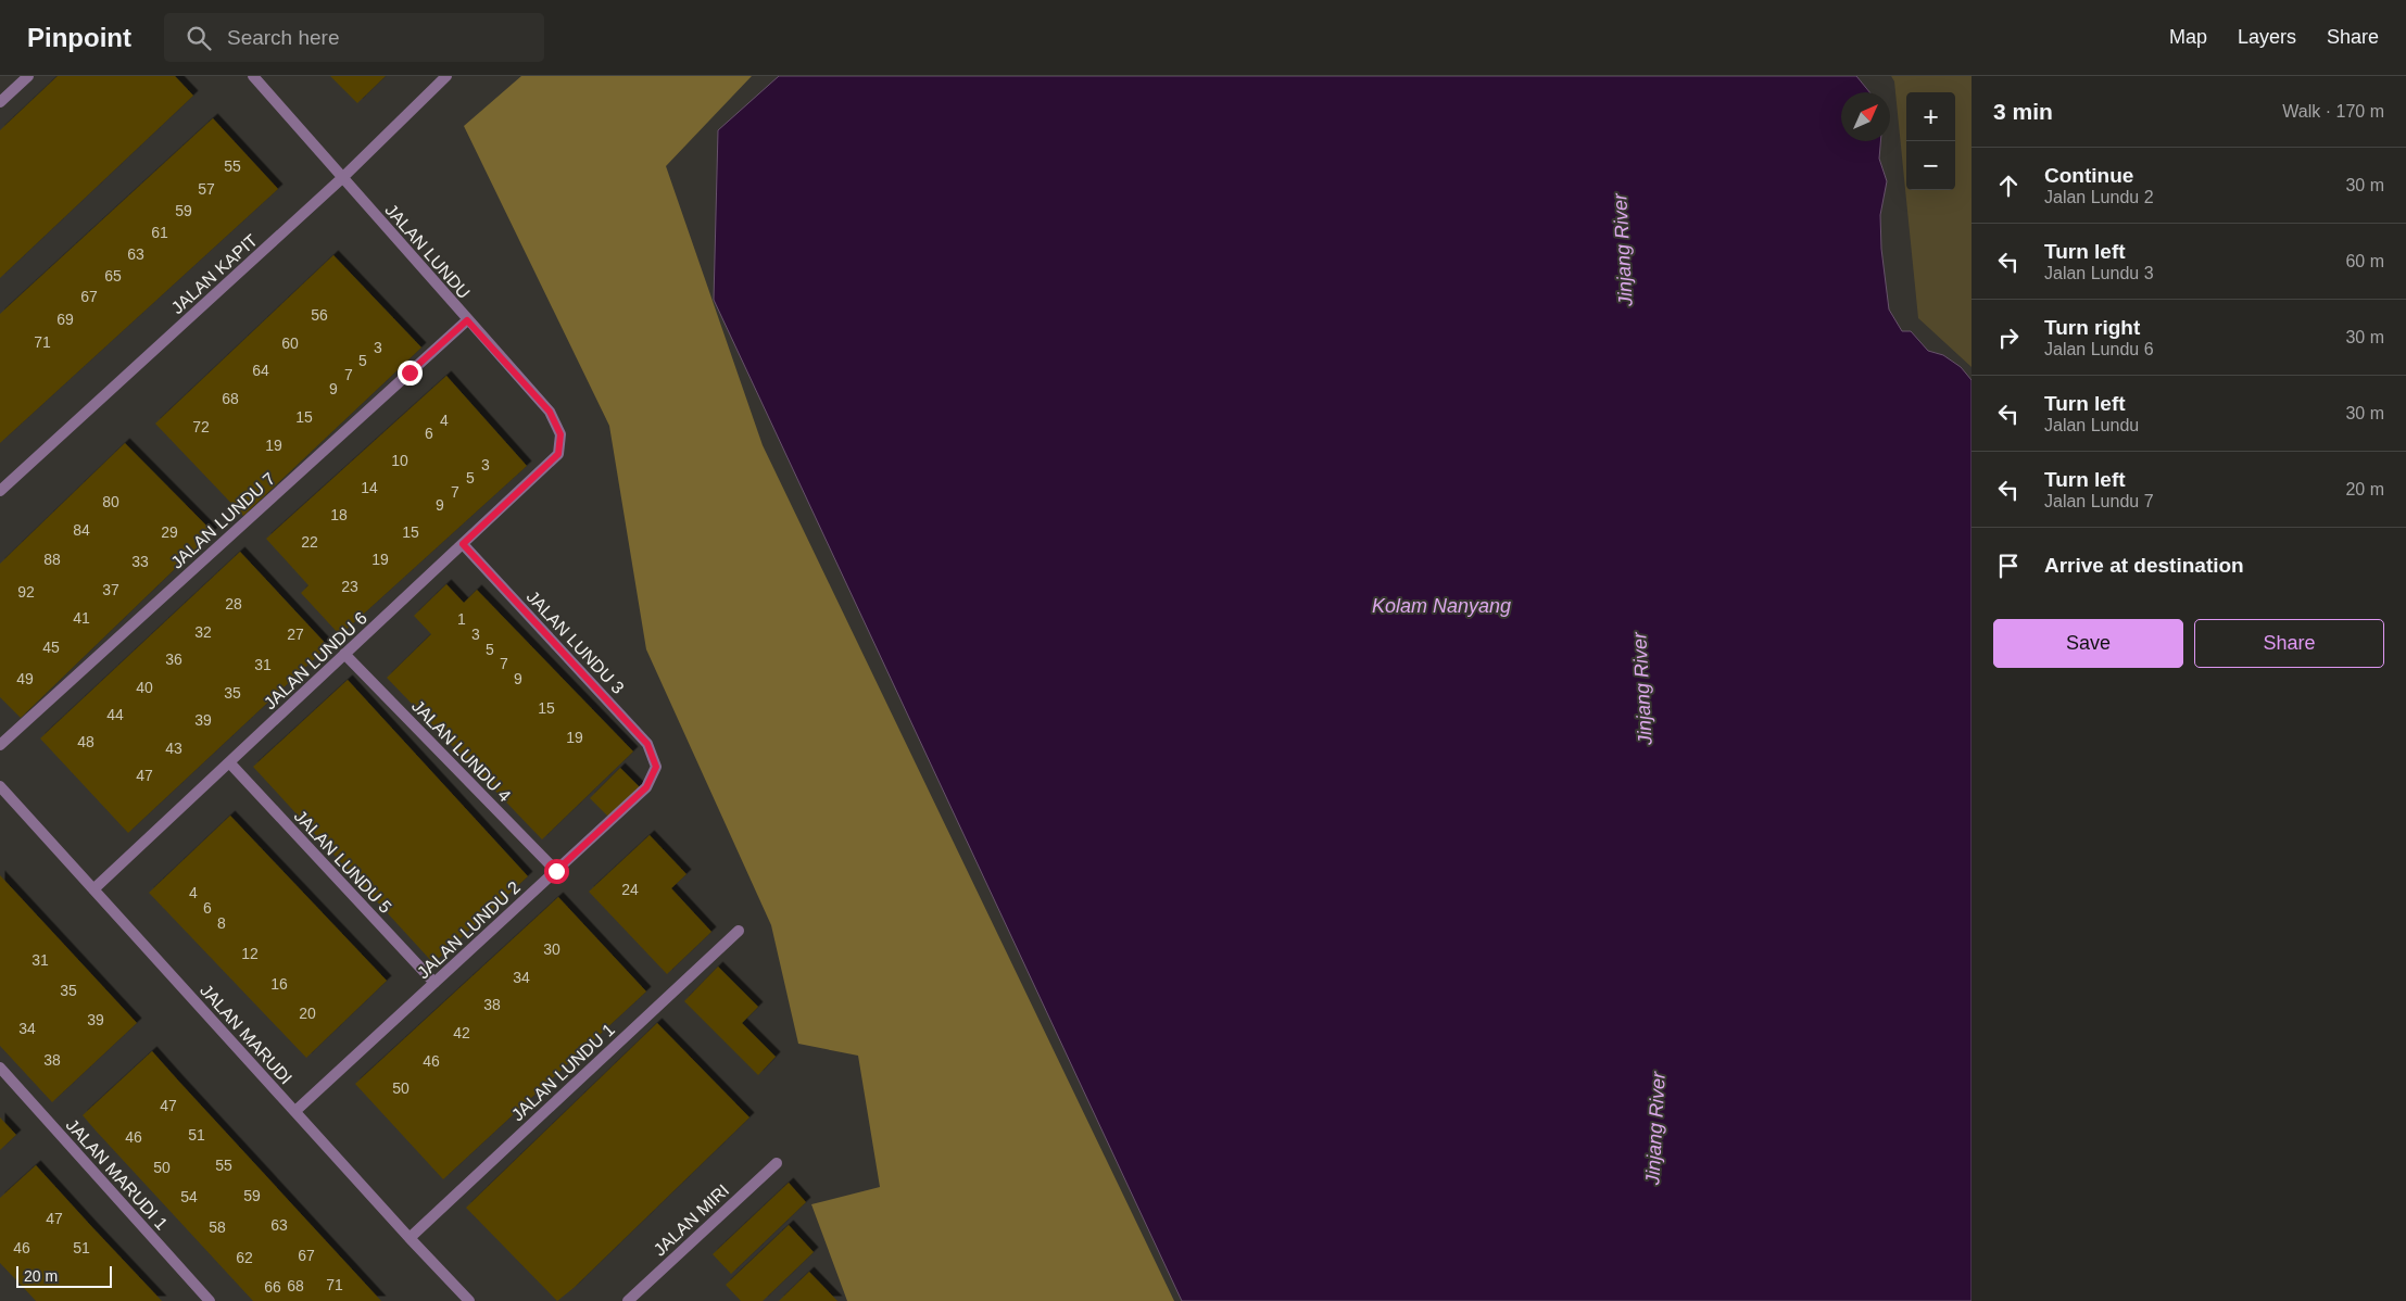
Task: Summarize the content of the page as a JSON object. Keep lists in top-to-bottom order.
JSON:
{
  "streets": {
    "street": [
      "JALAN LUNDU",
      "JALAN KAPIT",
      "JALAN LUNDU 7",
      "JALAN LUNDU 3",
      "JALAN LUNDU 6",
      "JALAN LUNDU 4",
      "JALAN LUNDU 5",
      "JALAN LUNDU 2",
      "JALAN MARUDI",
      "JALAN LUNDU 1",
      "JALAN MARUDI 1",
      "JALAN MIRI"
    ]
  },
  "crossings": [
    ["JALAN LUNDU", "JALAN KAPIT"],
    ["JALAN LUNDU", "JALAN LUNDU 7"],
    ["JALAN LUNDU", "JALAN LUNDU 6"],
    ["JALAN LUNDU 3", "JALAN LUNDU 6"],
    ["JALAN LUNDU 3", "JALAN LUNDU 2"],
    ["JALAN LUNDU 6", "JALAN LUNDU 4"],
    ["JALAN LUNDU 6", "JALAN LUNDU 5"],
    ["JALAN LUNDU 6", "JALAN MARUDI"],
    ["JALAN LUNDU 4", "JALAN LUNDU 2"],
    ["JALAN LUNDU 5", "JALAN LUNDU 2"],
    ["JALAN LUNDU 2", "JALAN MARUDI"],
    ["JALAN MARUDI", "JALAN LUNDU 1"]
  ],
  "water": ["Jinjang River", "Kolam Nanyang"],
  "house_numbers": [
    "55",
    "57",
    "59",
    "61",
    "63",
    "65",
    "67",
    "56",
    "69",
    "71",
    "60",
    "3",
    "5",
    "64",
    "7",
    "9",
    "68",
    "15",
    "4",
    "72",
    "6",
    "19",
    "10",
    "3",
    "5",
    "14",
    "7",
    "80",
    "9",
    "18",
    "84",
    "29",
    "15",
    "22",
    "88",
    "19",
    "33",
    "23",
    "37",
    "92",
    "28",
    "41",
    "1",
    "32",
    "27",
    "3",
    "45",
    "5",
    "36",
    "7",
    "31",
    "49",
    "9",
    "40",
    "35",
    "15",
    "44",
    "39",
    "19",
    "48",
    "43",
    "47",
    "24",
    "4",
    "6",
    "8",
    "30",
    "12",
    "31",
    "34",
    "16",
    "35",
    "38",
    "20",
    "39",
    "34",
    "42",
    "38",
    "46",
    "50",
    "47",
    "51",
    "46",
    "55",
    "50",
    "59",
    "54",
    "47",
    "63",
    "58",
    "46",
    "51",
    "67",
    "62",
    "71",
    "68",
    "66"
  ],
  "scale_bar": "20 m",
  "north": "top right",
  "page": {
    "header": "Pinpoint",
    "search": "Search here",
    "nav": ["Map", "Layers", "Share"],
    "heading": ["3 min", "Walk · 170 m"],
    "map_buttons": ["+", "−"],
    "list": [
      ["Continue", "Jalan Lundu 2", "30 m"],
      ["Turn left", "Jalan Lundu 3", "60 m"],
      ["Turn right", "Jalan Lundu 6", "30 m"],
      ["Turn left", "Jalan Lundu", "30 m"],
      ["Turn left", "Jalan Lundu 7", "20 m"],
      "Arrive at destination"
    ],
    "buttons": ["Save", "Share"],
    "scale": "20 m"
  }
}
